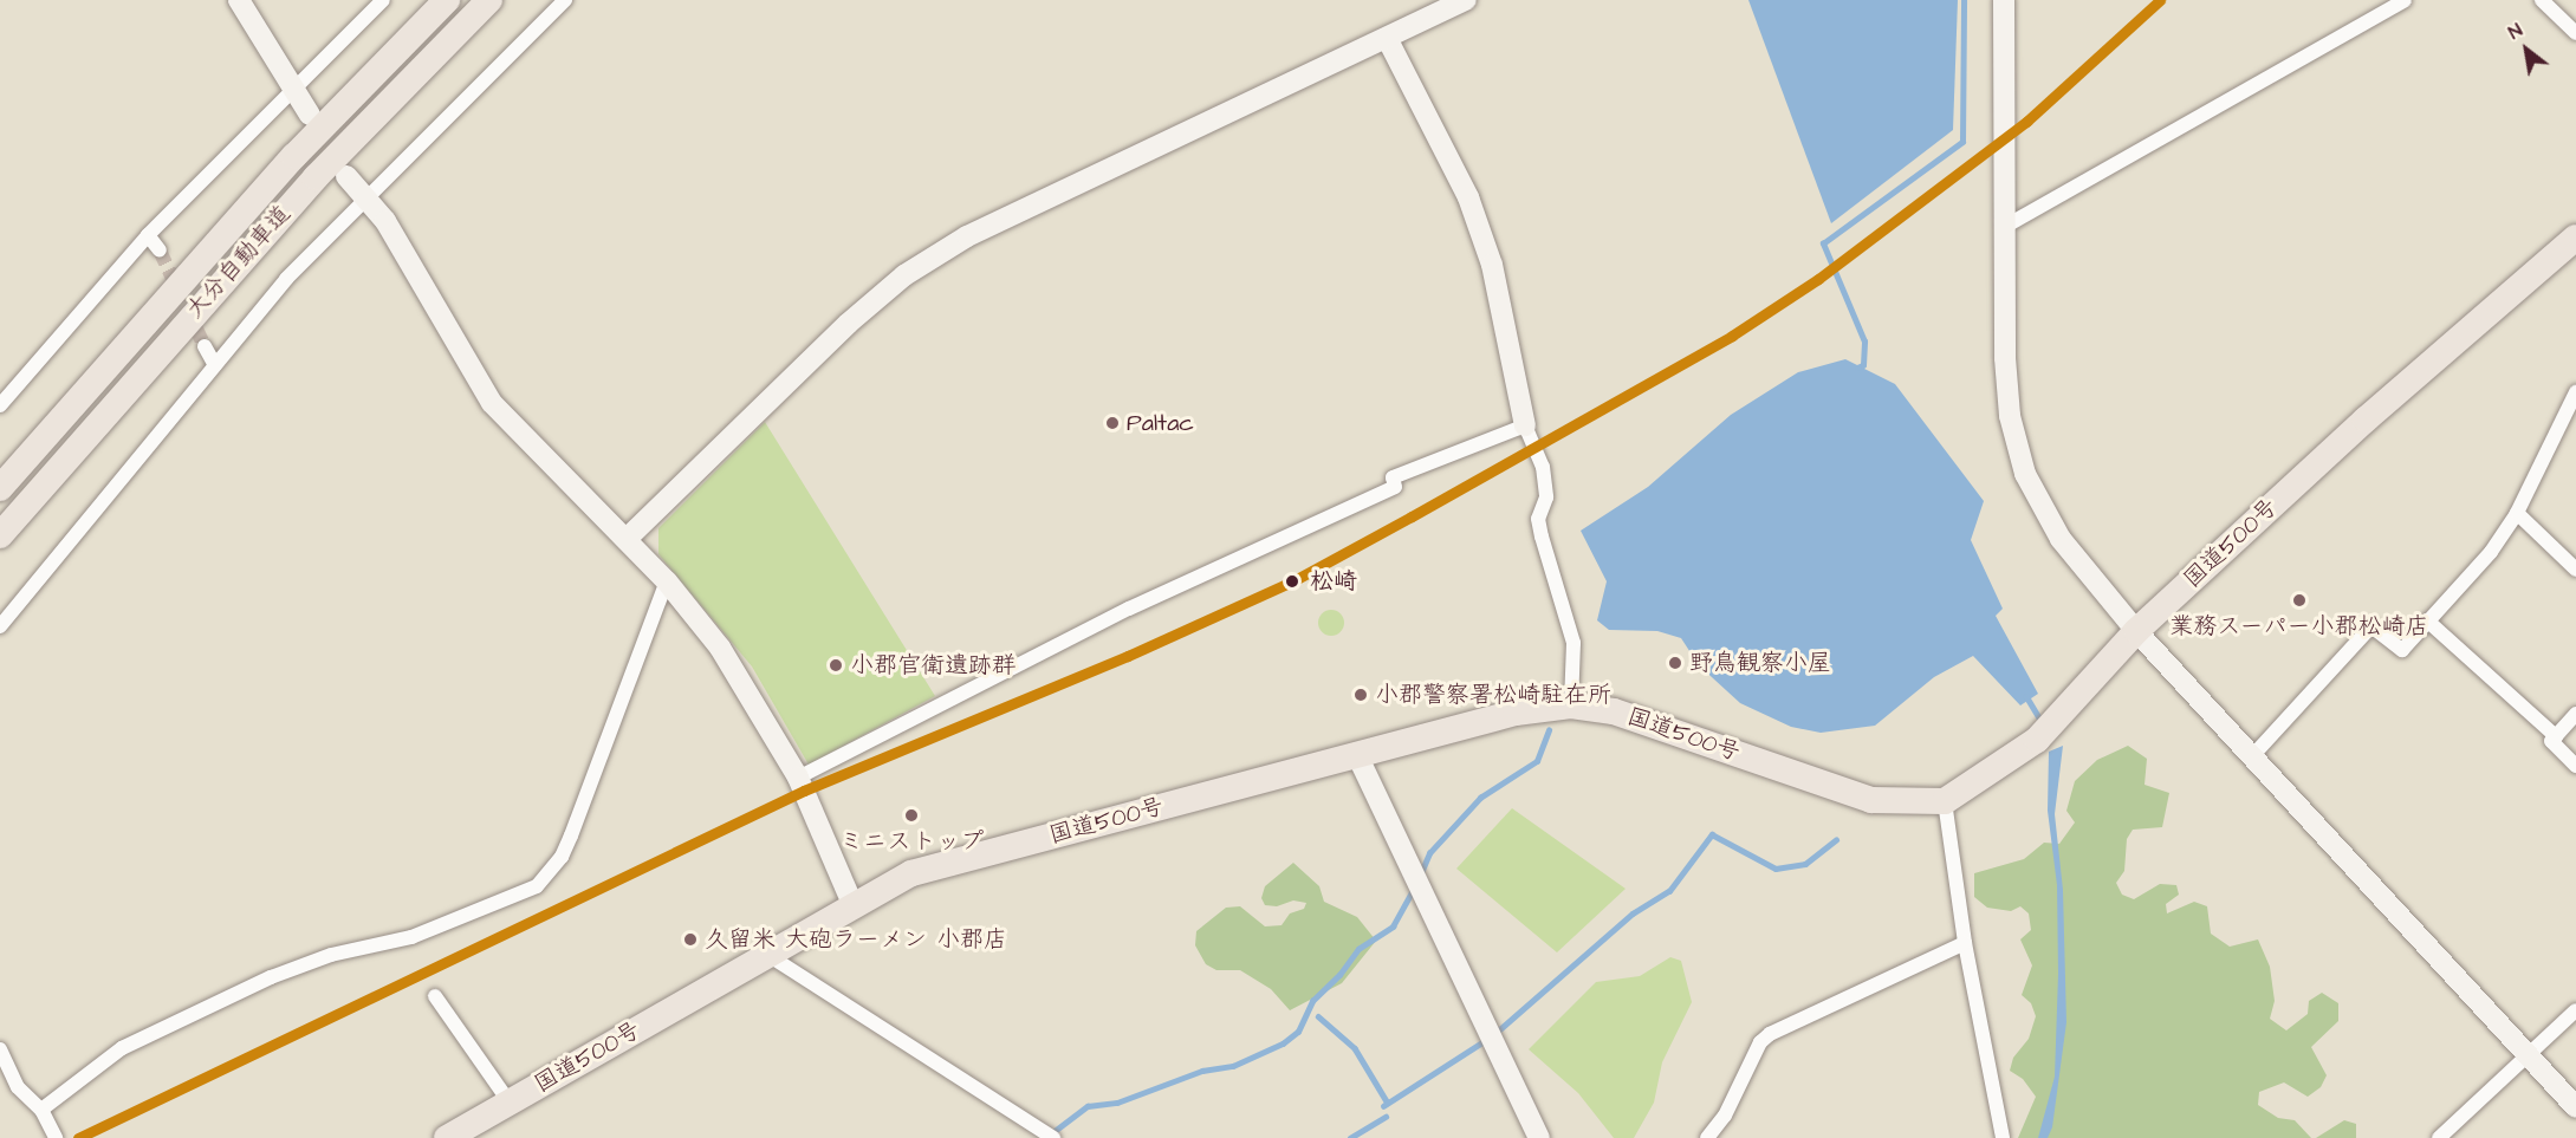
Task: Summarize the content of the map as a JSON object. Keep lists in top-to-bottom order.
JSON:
{
  "streets": {
    "highway": ["大分自動車道", "国道500号"]
  },
  "places": [
    "Paltac",
    "松崎",
    "業務スーパー小郡松崎店",
    "野鳥観察小屋",
    "小郡官衛遺跡群",
    "小郡警察署松崎駐在所",
    "ミニストップ",
    "久留米 大砲ラーメン 小郡店"
  ],
  "north": "top left"
}
